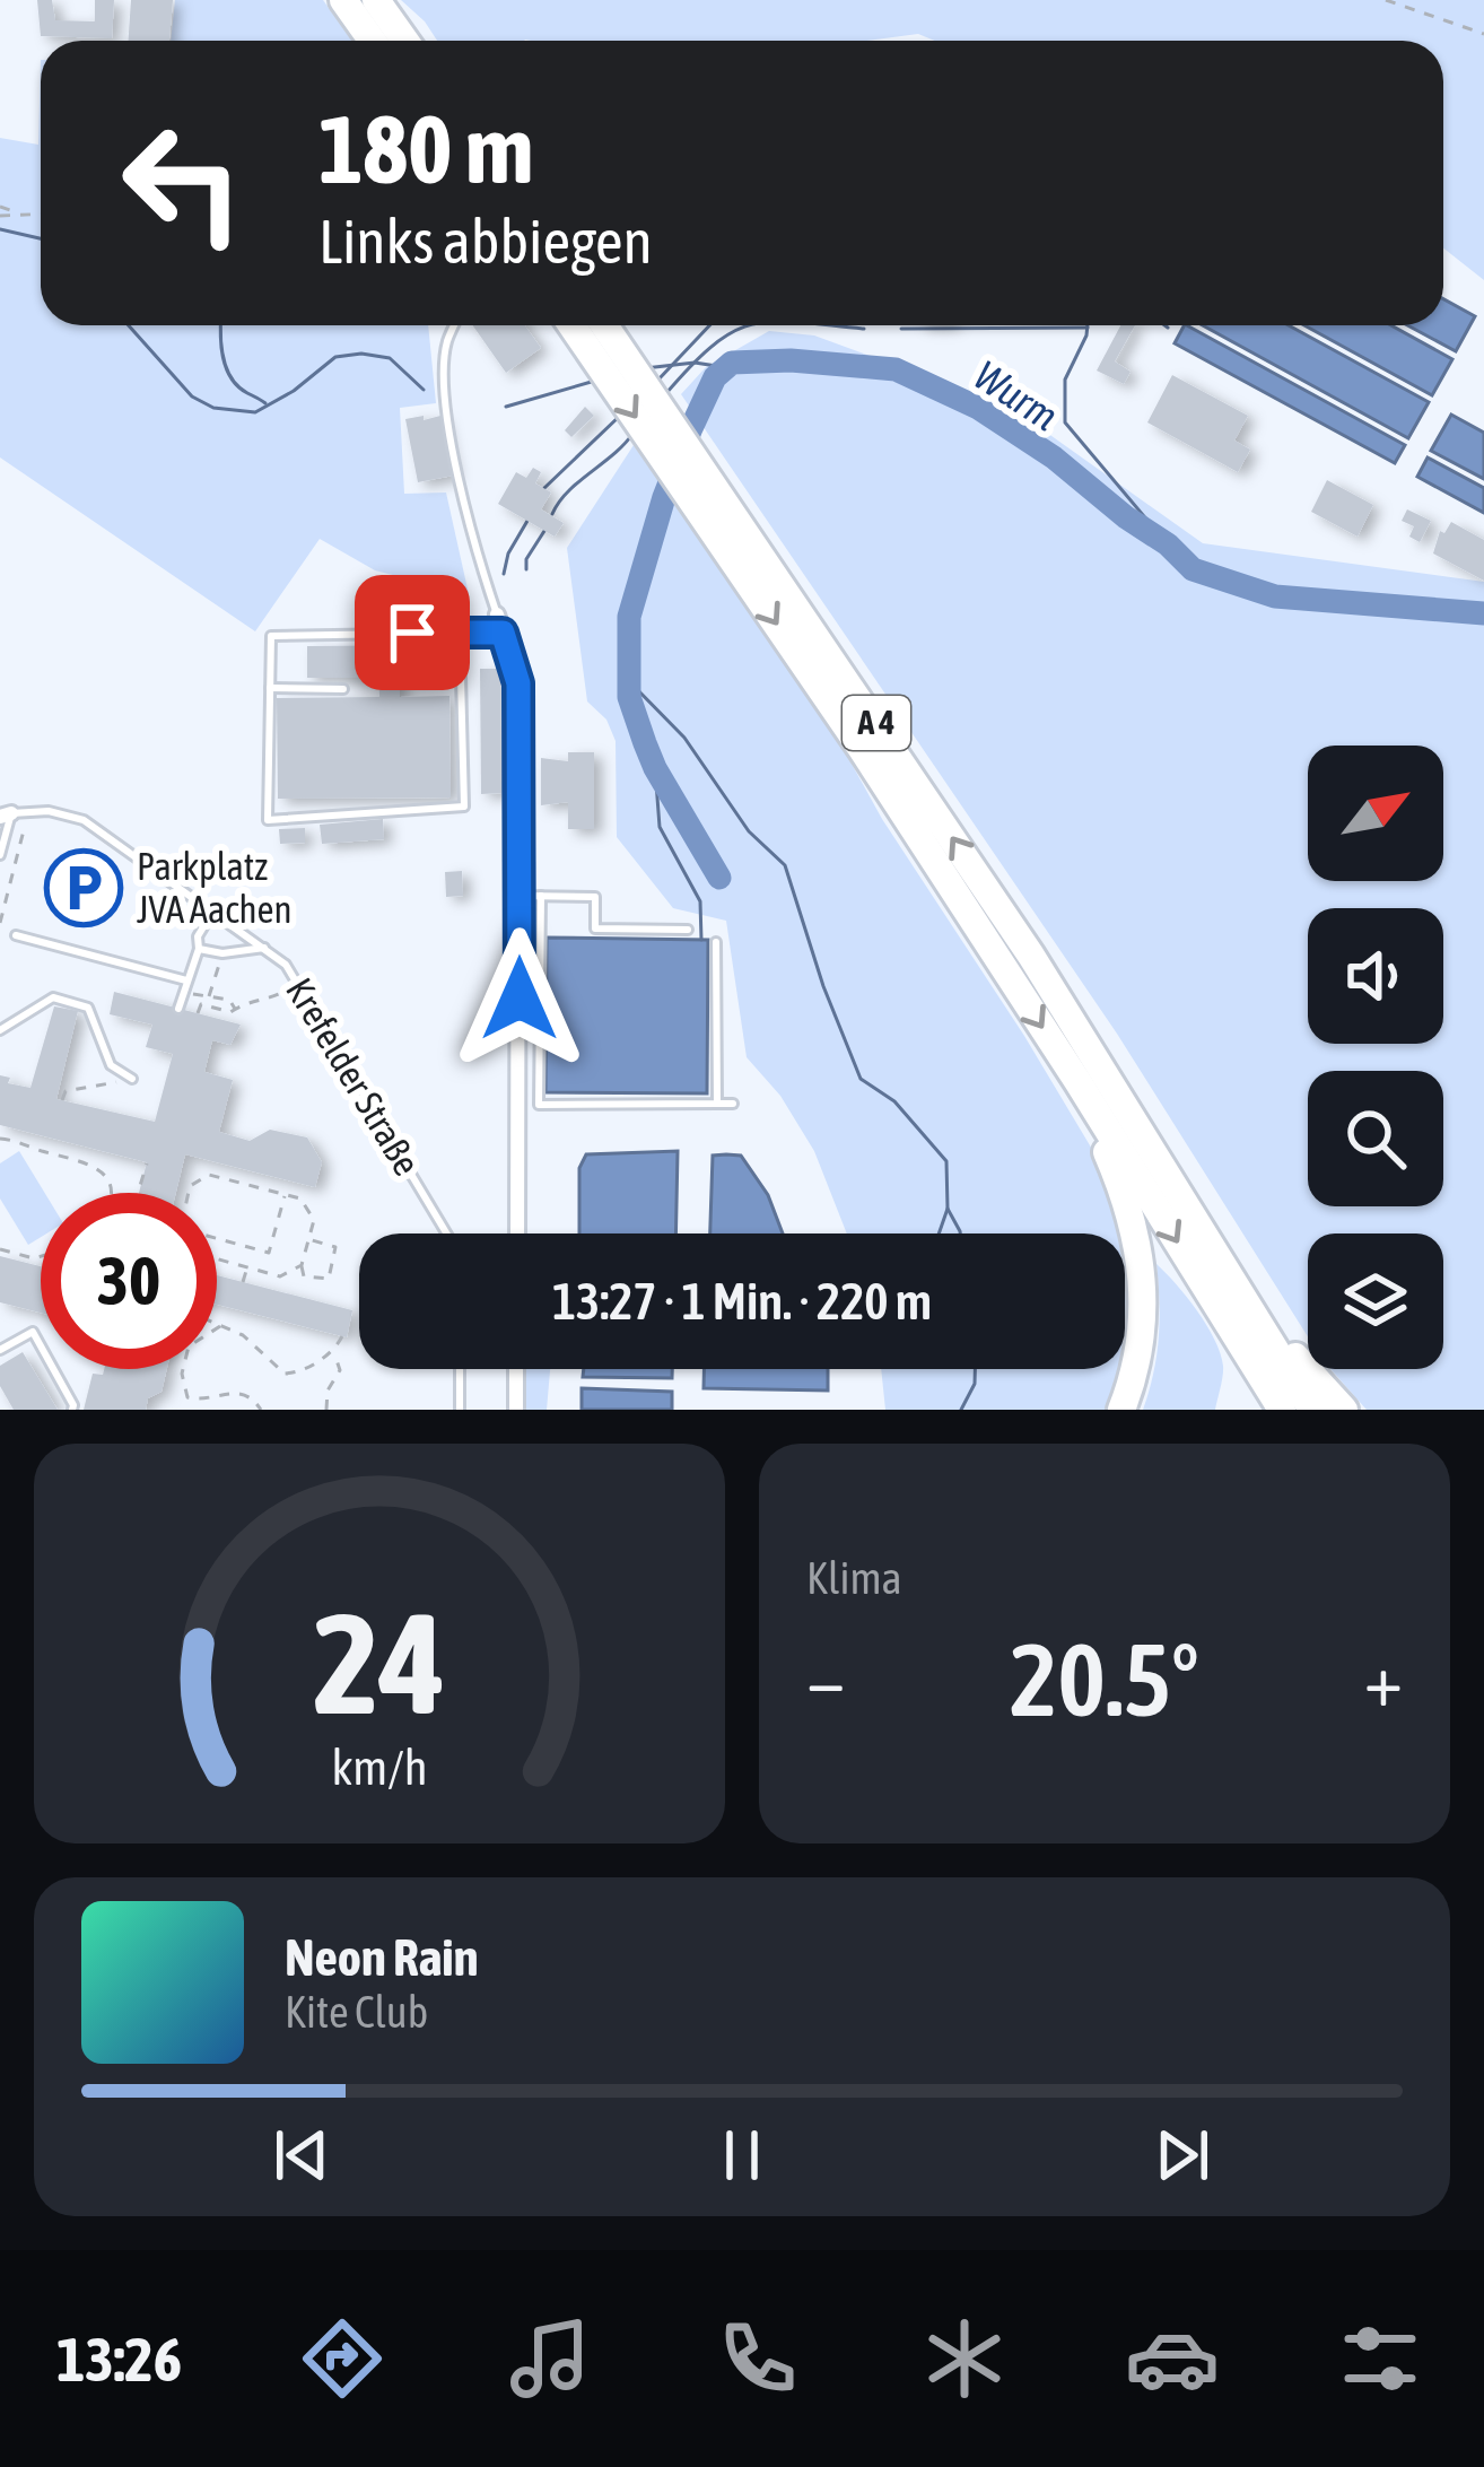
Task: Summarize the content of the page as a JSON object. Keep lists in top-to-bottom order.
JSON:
{
  "streets": {
    "highway": ["A 4"],
    "lane": ["Krefelder Straße"]
  },
  "water": ["Wurm"],
  "places": {
    "parking": ["Parkplatz JVA Aachen"]
  },
  "north": "top right",
  "page": {
    "turn": ["180 m", "Links abbiegen"],
    "limit": "30",
    "trip": "13:27 · 1 Min. · 220 m",
    "tile": "Klima",
    "heat": ["−", "20.5°", "+"],
    "song": ["Neon Rain", "Kite Club"],
    "tabs": "13:26",
    "gauge": ["24", "km/h"]
  }
}
